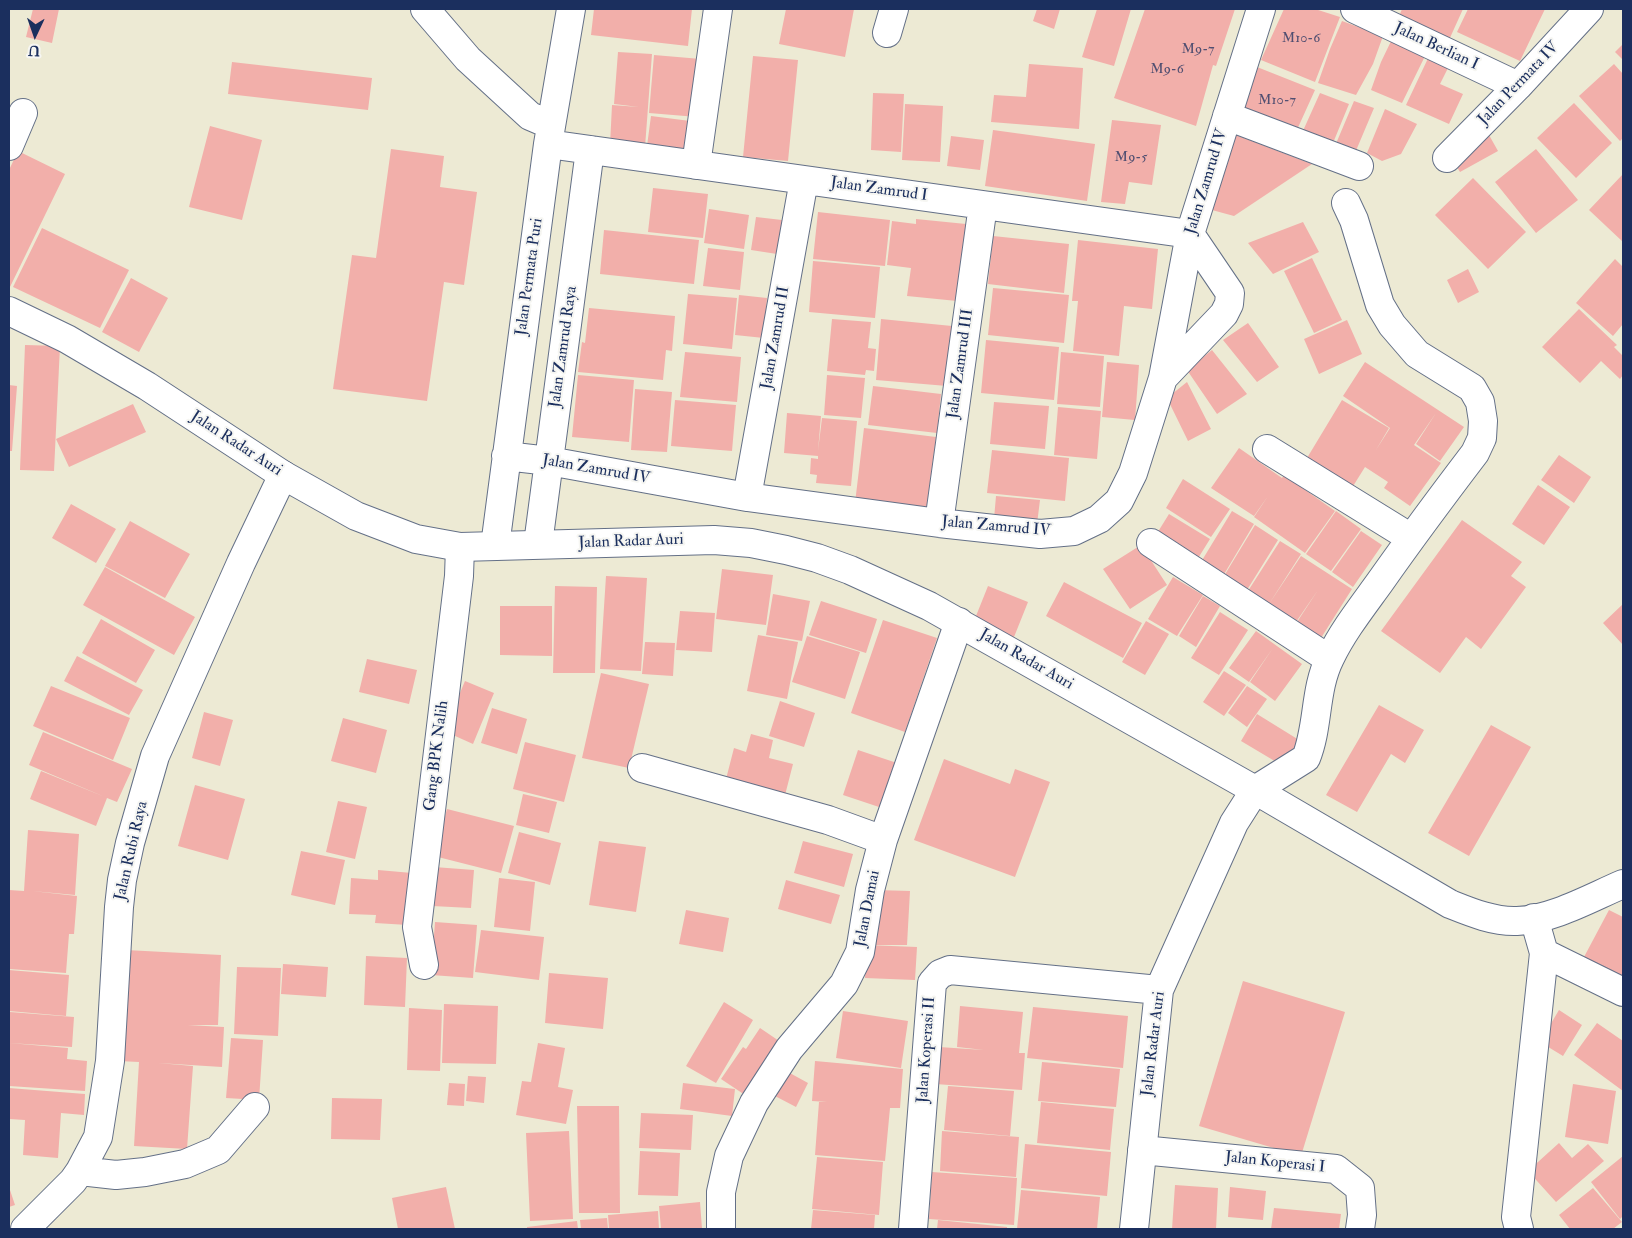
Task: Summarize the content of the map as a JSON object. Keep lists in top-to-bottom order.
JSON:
{
  "streets": {
    "street": [
      "Jalan Berlian I",
      "Jalan Permata IV",
      "Jalan Zamrud IV",
      "Jalan Zamrud I",
      "Jalan Permata Puri",
      "Jalan Zamrud II",
      "Jalan Zamrud Raya",
      "Jalan Zamrud III",
      "Jalan Radar Auri",
      "Gang BPK Nalih",
      "Jalan Rubi Raya",
      "Jalan Damai",
      "Jalan Koperasi II",
      "Jalan Koperasi I"
    ]
  },
  "crossings": [
    ["Jalan Berlian I", "Jalan Permata IV"],
    ["Jalan Zamrud IV", "Jalan Zamrud I"],
    ["Jalan Zamrud IV", "Jalan Permata Puri"],
    ["Jalan Zamrud IV", "Jalan Zamrud II"],
    ["Jalan Zamrud IV", "Jalan Zamrud Raya"],
    ["Jalan Zamrud IV", "Jalan Zamrud III"],
    ["Jalan Zamrud I", "Jalan Permata Puri"],
    ["Jalan Zamrud I", "Jalan Zamrud II"],
    ["Jalan Zamrud I", "Jalan Zamrud Raya"],
    ["Jalan Zamrud I", "Jalan Zamrud III"],
    ["Jalan Permata Puri", "Jalan Zamrud Raya"],
    ["Jalan Permata Puri", "Jalan Radar Auri"],
    ["Jalan Zamrud Raya", "Jalan Radar Auri"],
    ["Jalan Radar Auri", "Gang BPK Nalih"],
    ["Jalan Radar Auri", "Jalan Rubi Raya"],
    ["Jalan Radar Auri", "Jalan Damai"],
    ["Jalan Radar Auri", "Jalan Koperasi II"],
    ["Jalan Radar Auri", "Jalan Koperasi I"]
  ],
  "house_numbers": [
    "M10-6",
    "M9-7",
    "M9-6",
    "M10-7",
    "M9-5"
  ],
  "north": "bottom"
}
